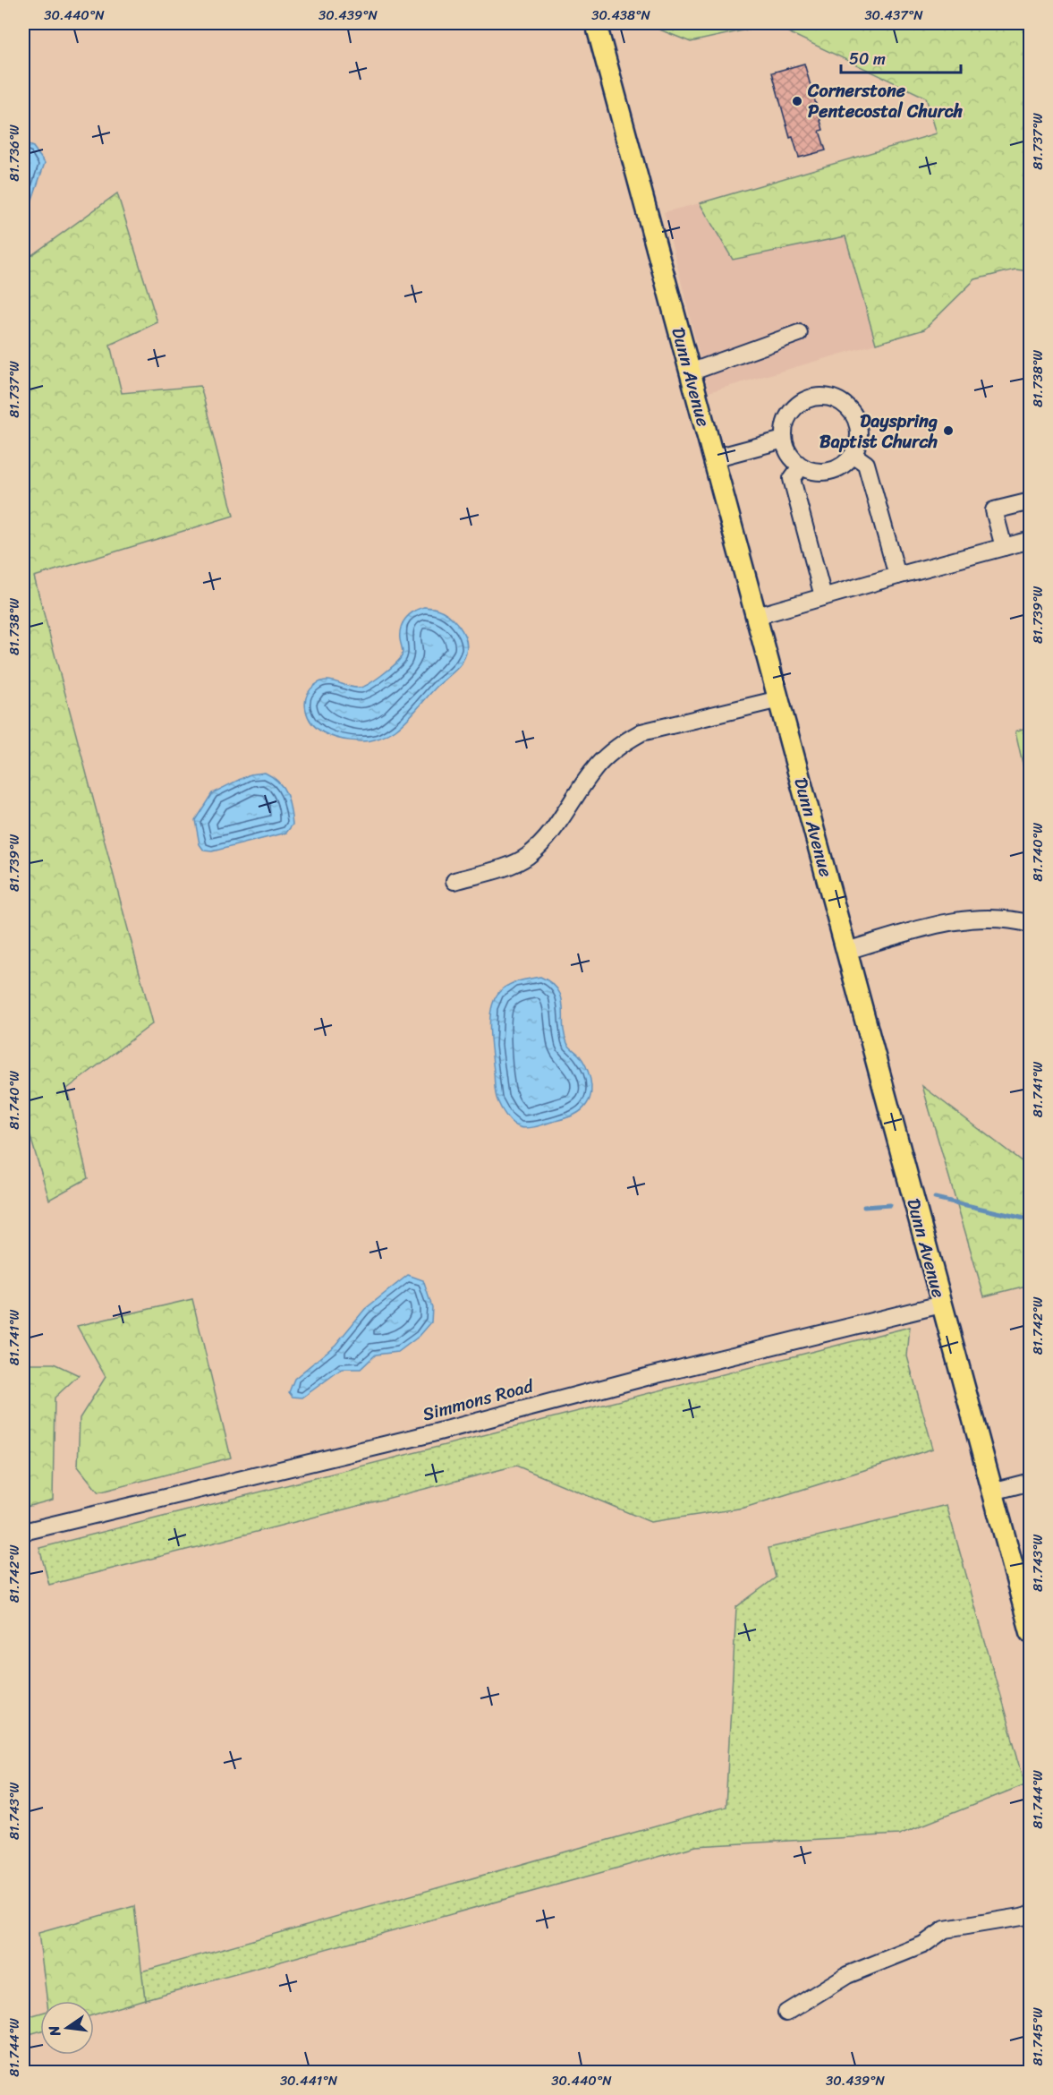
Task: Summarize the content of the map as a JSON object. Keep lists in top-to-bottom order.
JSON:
{
  "streets": {
    "main road": ["Dunn Avenue"],
    "street": ["Simmons Road"]
  },
  "crossings": [
    ["Dunn Avenue", "Simmons Road"]
  ],
  "places": ["Cornerstone Pentecostal Church", "Dayspring Baptist Church"],
  "scale_bar": "50 m",
  "north": "left",
  "coordinates": [
    "30.440°N",
    "30.439°N",
    "30.438°N",
    "30.437°N",
    "81.737°W",
    "81.736°W",
    "81.738°W",
    "81.739°W",
    "81.740°W",
    "81.741°W",
    "81.742°W",
    "81.743°W",
    "81.744°W",
    "81.745°W",
    "30.441°N"
  ]
}
